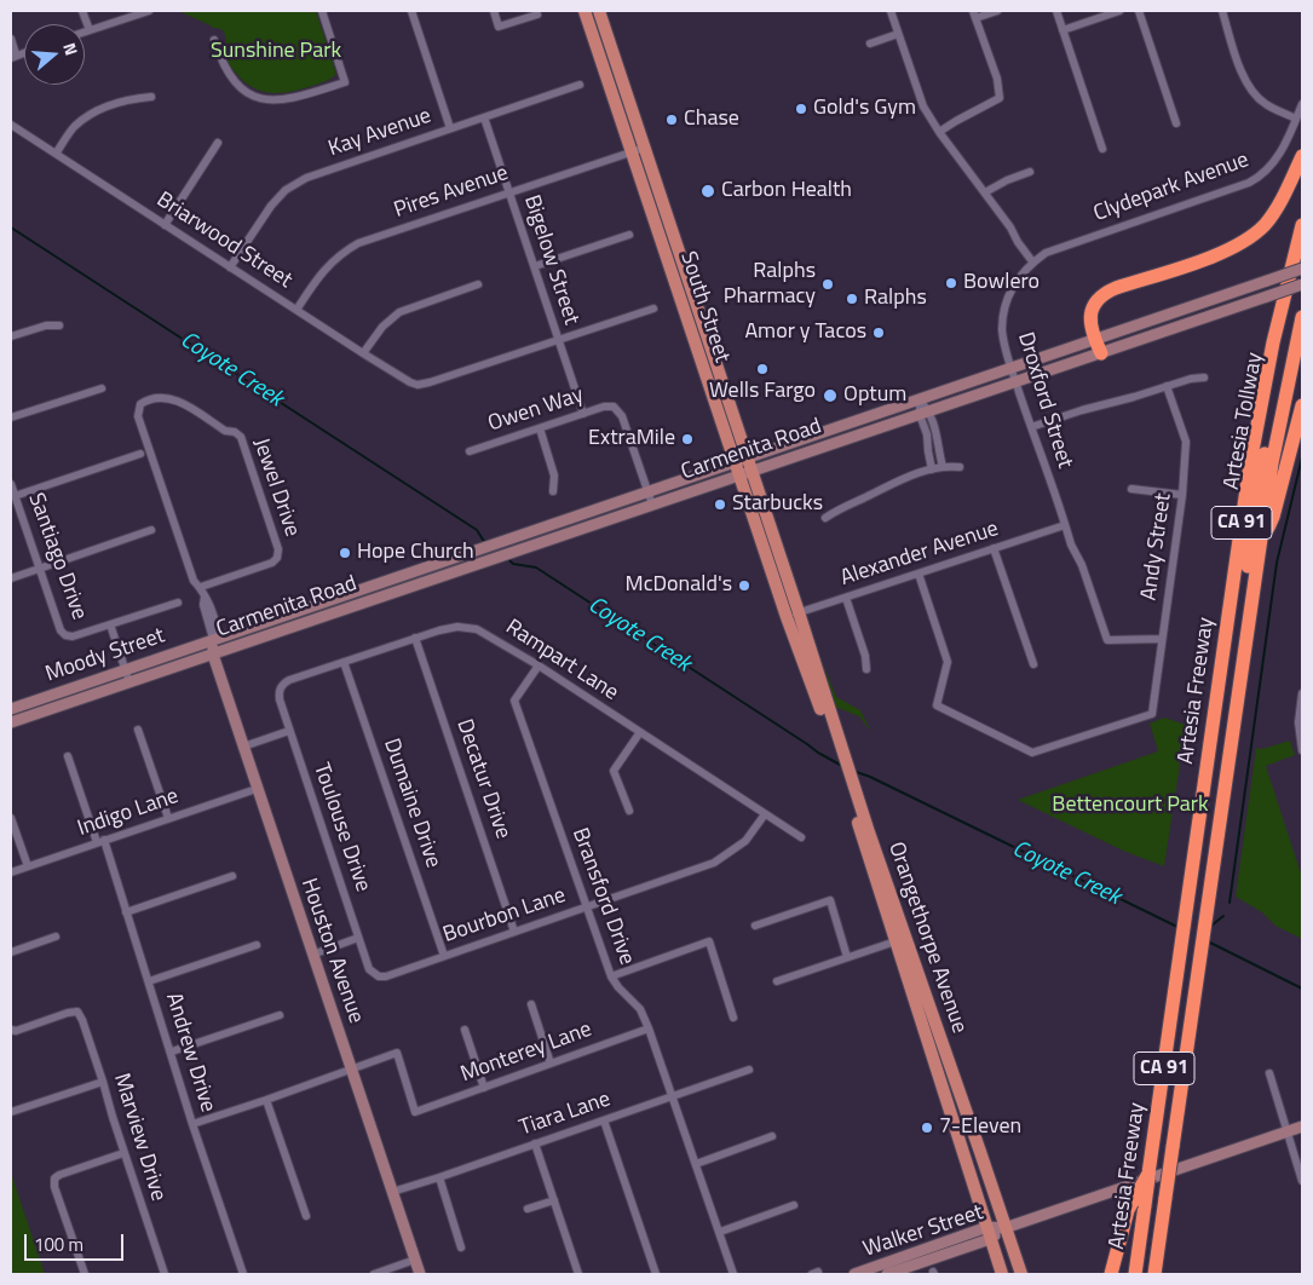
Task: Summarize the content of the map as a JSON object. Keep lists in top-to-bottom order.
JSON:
{
  "streets": {
    "highway": ["Artesia Tollway", "CA 91", "Artesia Freeway"],
    "main road": [
      "South Street",
      "Carmenita Road",
      "Moody Street",
      "Orangethorpe Avenue",
      "Houston Avenue",
      "Walker Street"
    ],
    "street": [
      "Kay Avenue",
      "Clydepark Avenue",
      "Pires Avenue",
      "Briarwood Street",
      "Bigelow Street",
      "Droxford Street",
      "Owen Way",
      "Jewel Drive",
      "Andy Street",
      "Alexander Avenue",
      "Santiago Drive",
      "Rampart Lane",
      "Decatur Drive",
      "Dumaine Drive",
      "Indigo Lane",
      "Toulouse Drive",
      "Bransford Drive",
      "Bourbon Lane",
      "Andrew Drive",
      "Monterey Lane",
      "Tiara Lane",
      "Marview Drive"
    ]
  },
  "crossings": [
    ["Kay Avenue", "Briarwood Street"],
    ["Kay Avenue", "Bigelow Street"],
    ["Clydepark Avenue", "Droxford Street"],
    ["Pires Avenue", "Briarwood Street"],
    ["Pires Avenue", "Bigelow Street"],
    ["Pires Avenue", "South Street"],
    ["Briarwood Street", "Bigelow Street"],
    ["Bigelow Street", "Owen Way"],
    ["South Street", "Carmenita Road"],
    ["South Street", "Alexander Avenue"],
    ["South Street", "Orangethorpe Avenue"],
    ["Droxford Street", "Carmenita Road"],
    ["Droxford Street", "Andy Street"],
    ["Droxford Street", "Alexander Avenue"],
    ["Owen Way", "Carmenita Road"],
    ["Artesia Tollway", "Artesia Freeway"],
    ["Carmenita Road", "Jewel Drive"],
    ["Carmenita Road", "Moody Street"],
    ["Carmenita Road", "Houston Avenue"],
    ["Jewel Drive", "Moody Street"],
    ["Jewel Drive", "Houston Avenue"],
    ["Andy Street", "Alexander Avenue"],
    ["Alexander Avenue", "Orangethorpe Avenue"],
    ["Moody Street", "Houston Avenue"],
    ["Rampart Lane", "Decatur Drive"],
    ["Rampart Lane", "Dumaine Drive"],
    ["Rampart Lane", "Toulouse Drive"],
    ["Rampart Lane", "Bransford Drive"],
    ["Rampart Lane", "Bourbon Lane"],
    ["Decatur Drive", "Bourbon Lane"],
    ["Dumaine Drive", "Bourbon Lane"],
    ["Indigo Lane", "Houston Avenue"],
    ["Indigo Lane", "Andrew Drive"],
    ["Toulouse Drive", "Bourbon Lane"],
    ["Bransford Drive", "Bourbon Lane"],
    ["Bransford Drive", "Monterey Lane"],
    ["Bransford Drive", "Tiara Lane"],
    ["Orangethorpe Avenue", "Walker Street"],
    ["Houston Avenue", "Monterey Lane"],
    ["Houston Avenue", "Tiara Lane"]
  ],
  "water": ["Coyote Creek"],
  "parks": ["Sunshine Park", "Bettencourt Park"],
  "places": [
    "Gold's Gym",
    "Chase",
    "Carbon Health",
    "Bowlero",
    "Ralphs Pharmacy",
    "Ralphs",
    "Amor y Tacos",
    "Wells Fargo",
    "Optum",
    "ExtraMile",
    "Starbucks",
    "Hope Church",
    "McDonald's",
    "7-Eleven"
  ],
  "scale_bar": "100 m",
  "north": "right"
}
